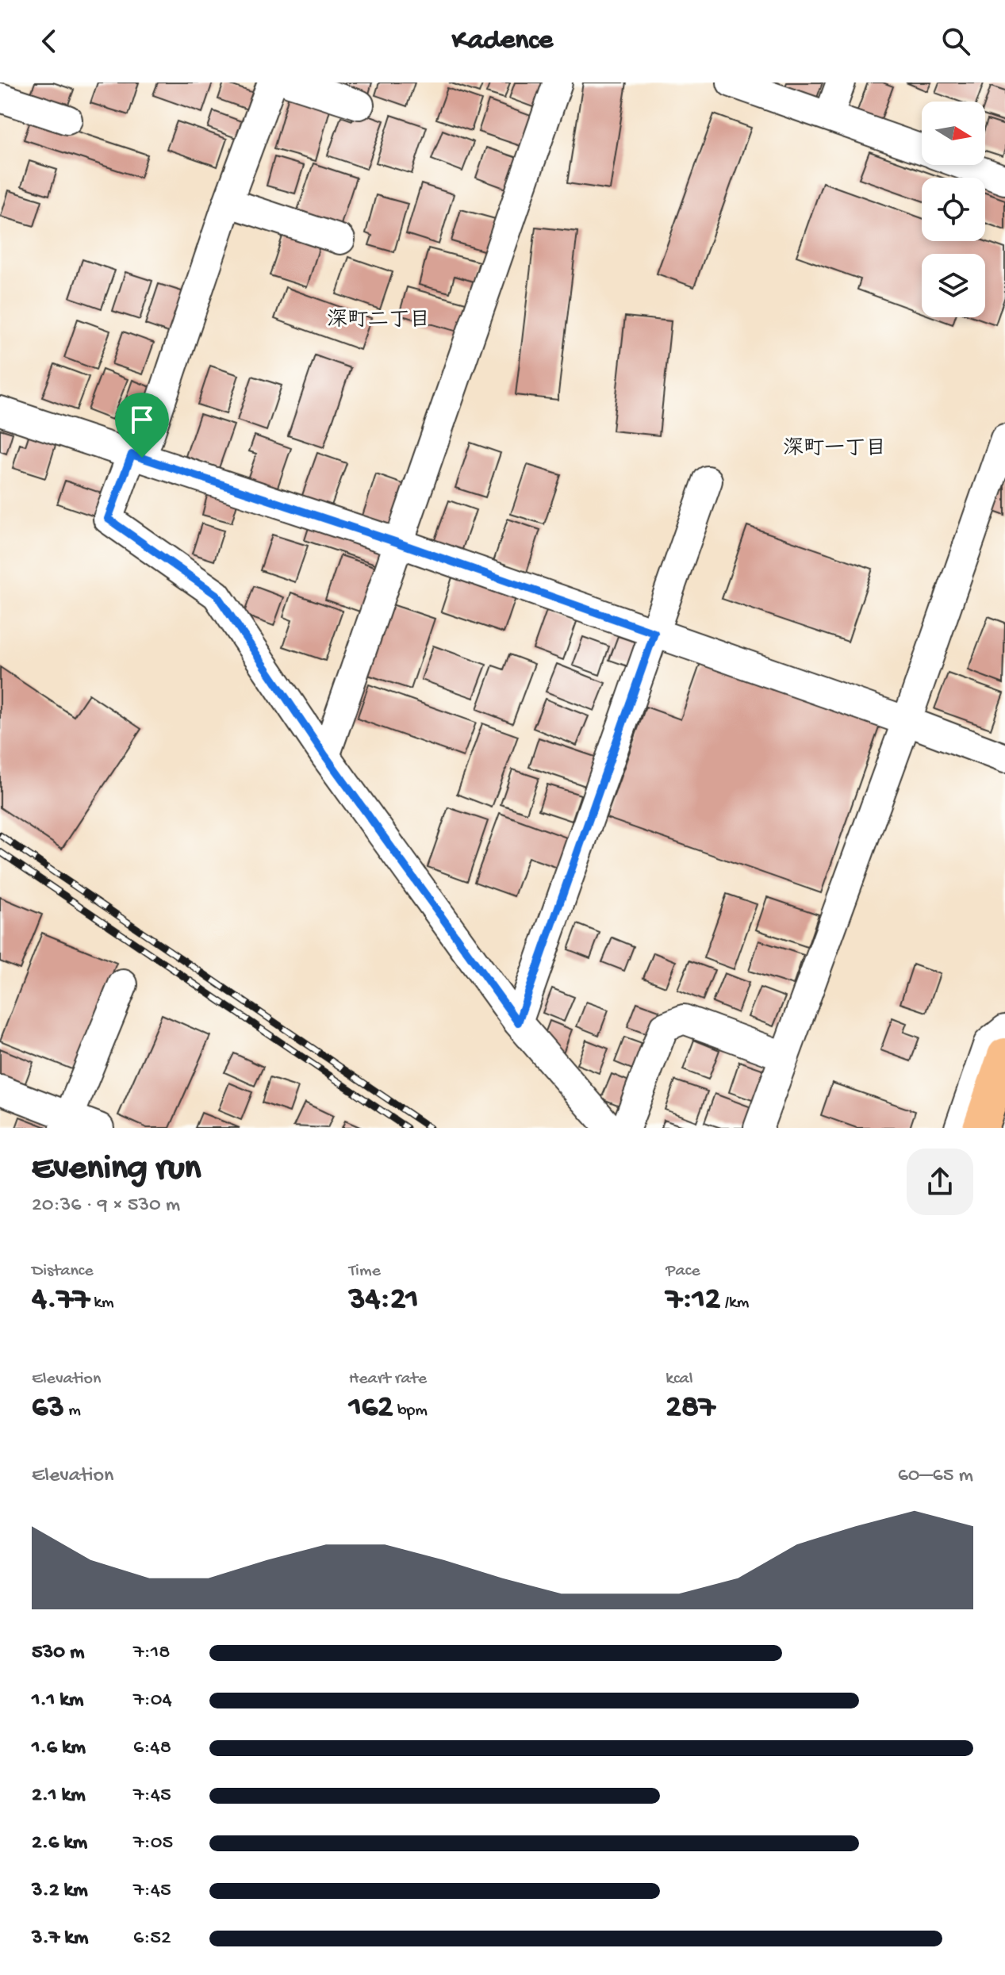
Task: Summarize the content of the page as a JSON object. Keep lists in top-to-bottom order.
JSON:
{
  "districts": ["深町二丁目", "深町一丁目"],
  "north": "right",
  "page": {
    "header": "Kadence",
    "heading": ["Evening run", "20:36 · 9 × 530 m"],
    "stats": [
      ["Distance", "4.77 km"],
      ["Time", "34:21"],
      ["Pace", "7:12 /km"],
      ["Elevation", "63 m"],
      ["Heart rate", "162 bpm"],
      ["kcal", "287"]
    ],
    "chart": ["Elevation", "60–65 m"],
    "list": [
      {
        "name": "530 m",
        "note": "7:18"
      },
      {
        "name": "1.1 km",
        "note": "7:04"
      },
      {
        "name": "1.6 km",
        "note": "6:48"
      },
      {
        "name": "2.1 km",
        "note": "7:45"
      },
      {
        "name": "2.6 km",
        "note": "7:05"
      },
      {
        "name": "3.2 km",
        "note": "7:45"
      },
      {
        "name": "3.7 km",
        "note": "6:52"
      }
    ]
  }
}
